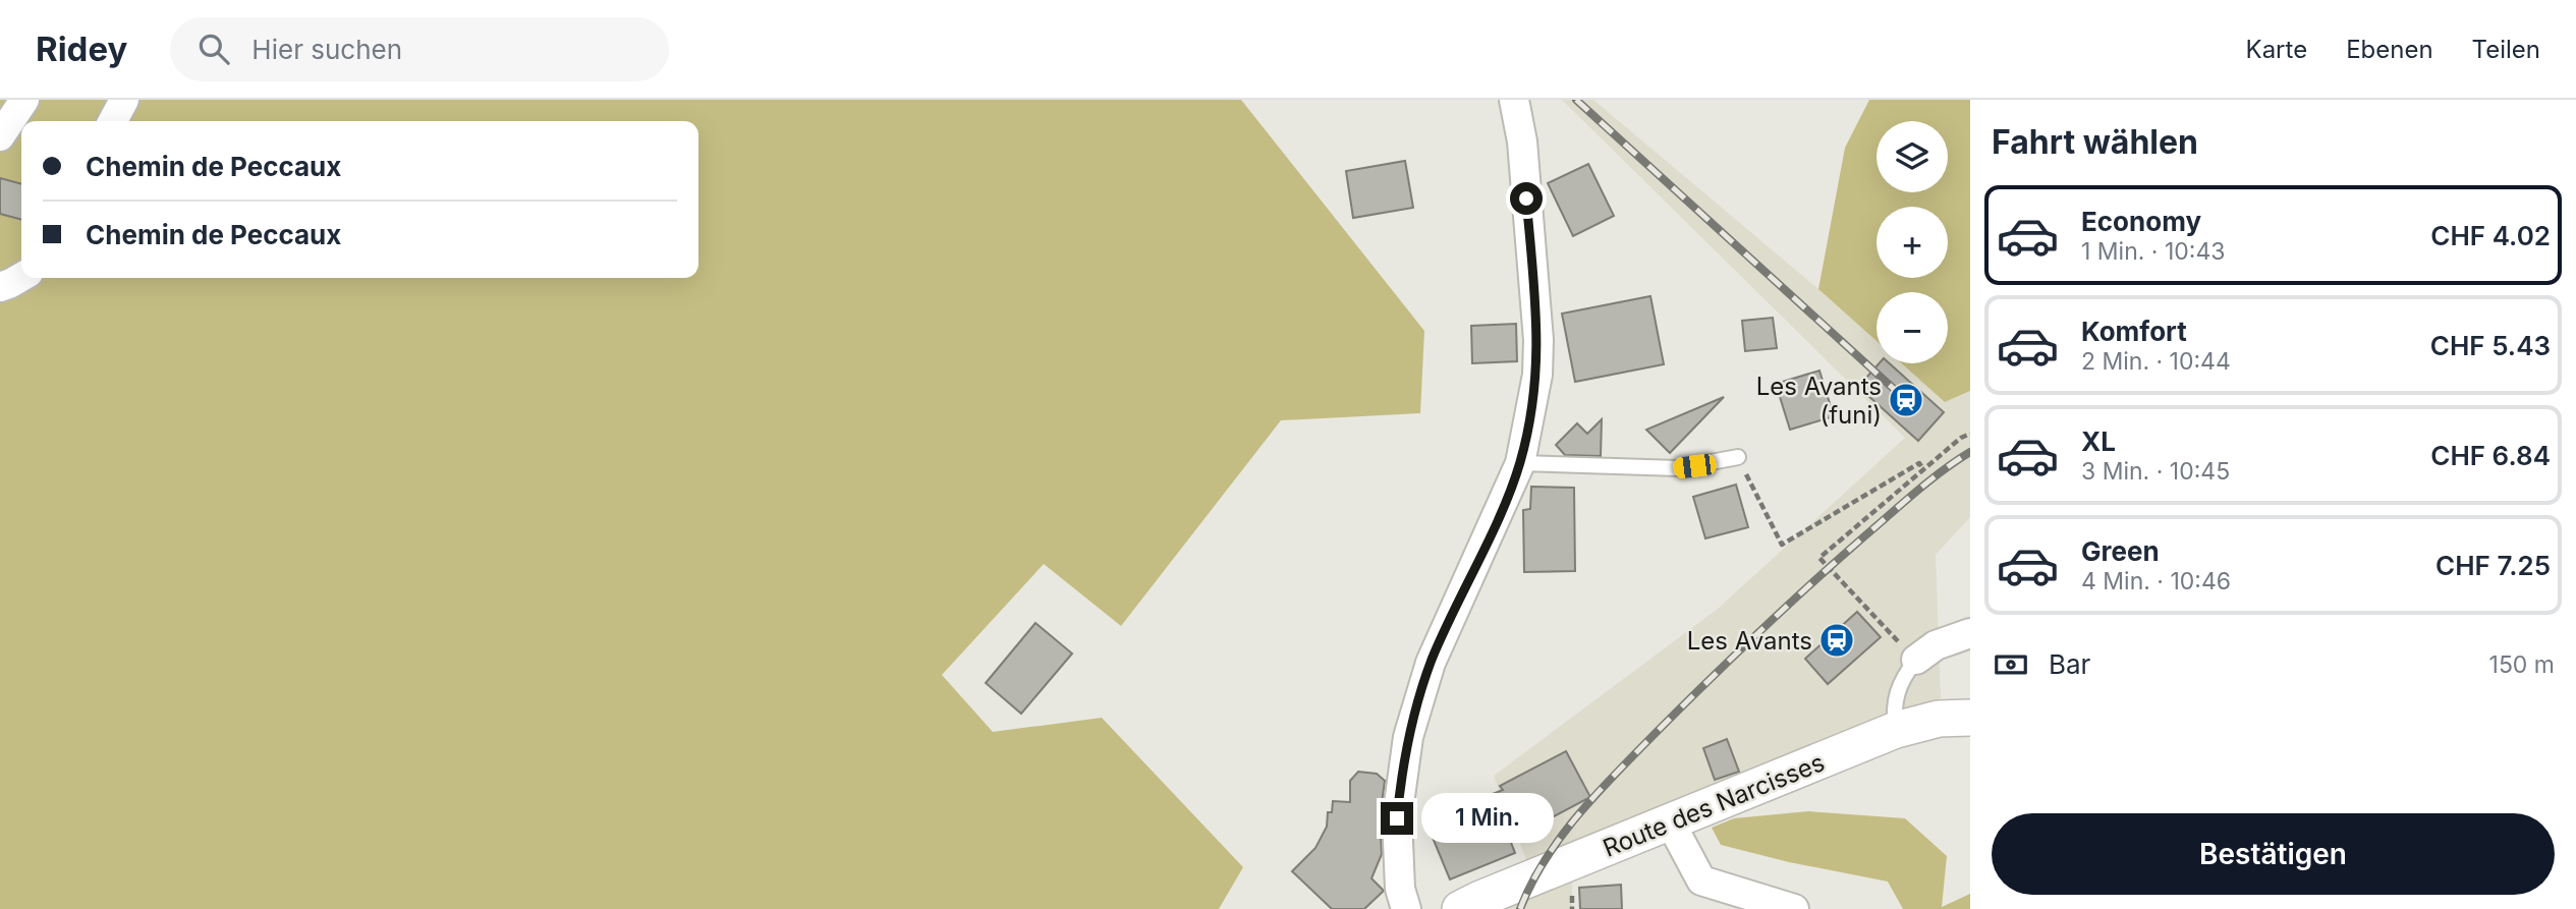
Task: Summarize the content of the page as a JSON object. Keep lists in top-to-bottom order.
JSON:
{
  "streets": {
    "street": ["Route des Narcisses"]
  },
  "places": {
    "station": ["Les Avants (funi)", "Les Avants"]
  },
  "page": {
    "header": "Ridey",
    "search": "Hier suchen",
    "nav": ["Karte", "Ebenen", "Teilen"],
    "heading": "Fahrt wählen",
    "map_buttons": ["+", "−"],
    "banner": ["Chemin de Peccaux", "Chemin de Peccaux"],
    "list": [
      {
        "name": "Economy",
        "note": "1 Min. · 10:43",
        "value": "CHF 4.02"
      },
      {
        "name": "Komfort",
        "note": "2 Min. · 10:44",
        "value": "CHF 5.43"
      },
      {
        "name": "XL",
        "note": "3 Min. · 10:45",
        "value": "CHF 6.84"
      },
      {
        "name": "Green",
        "note": "4 Min. · 10:46",
        "value": "CHF 7.25"
      }
    ],
    "pay": ["Bar", "150 m"],
    "bubble": "1 Min.",
    "buttons": "Bestätigen"
  }
}
